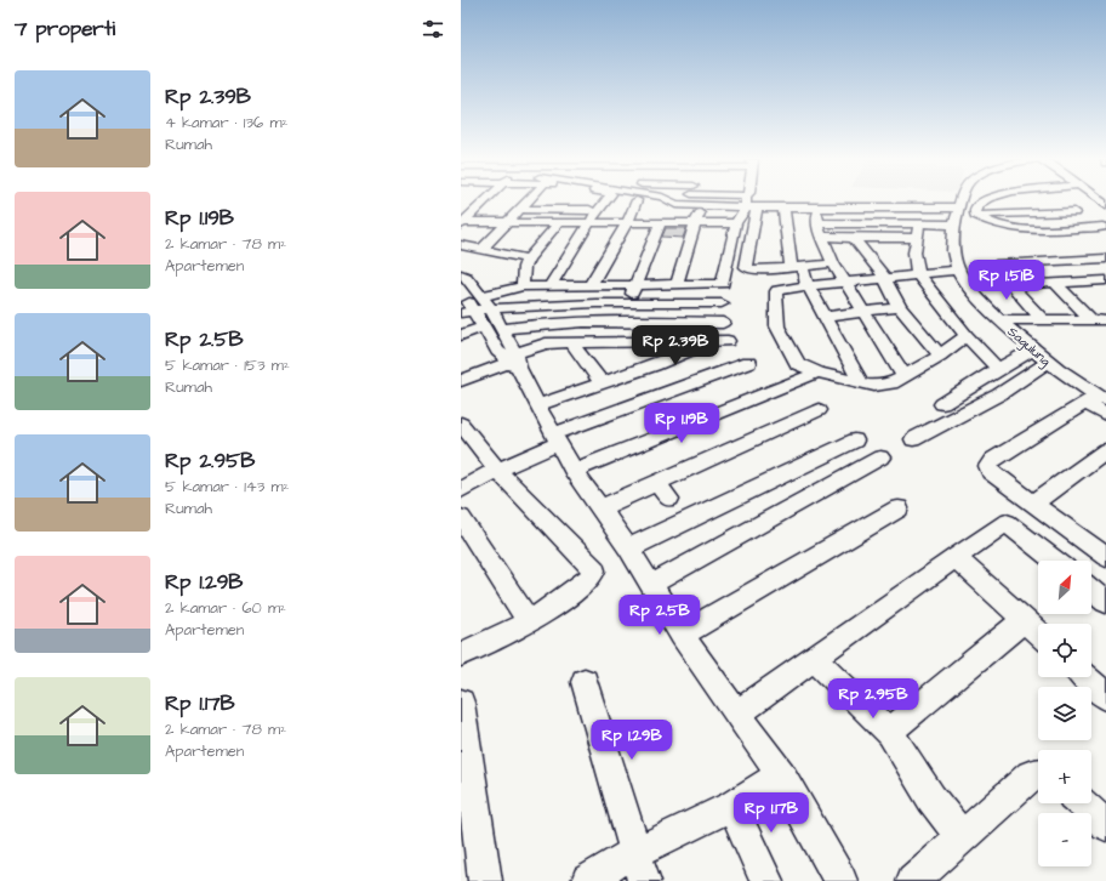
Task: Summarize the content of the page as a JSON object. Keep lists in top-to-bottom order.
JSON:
{
  "streets": {
    "street": ["Sagulung"]
  },
  "north": "top right",
  "page": {
    "heading": "7 properti",
    "list": [
      {
        "name": "Rp 2.39B",
        "note": "4 kamar · 136 m² · Rumah"
      },
      {
        "name": "Rp 1.19B",
        "note": "2 kamar · 78 m² · Apartemen"
      },
      {
        "name": "Rp 2.5B",
        "note": "5 kamar · 153 m² · Rumah"
      },
      {
        "name": "Rp 2.95B",
        "note": "5 kamar · 143 m² · Rumah"
      },
      {
        "name": "Rp 1.29B",
        "note": "2 kamar · 60 m² · Apartemen"
      },
      {
        "name": "Rp 1.17B",
        "note": "2 kamar · 78 m² · Apartemen"
      }
    ],
    "price": [
      "Rp 1.51B",
      "Rp 2.39B",
      "Rp 1.19B",
      "Rp 2.5B",
      "Rp 2.95B",
      "Rp 1.29B",
      "Rp 1.17B"
    ],
    "map_buttons": ["+", "−"]
  }
}
